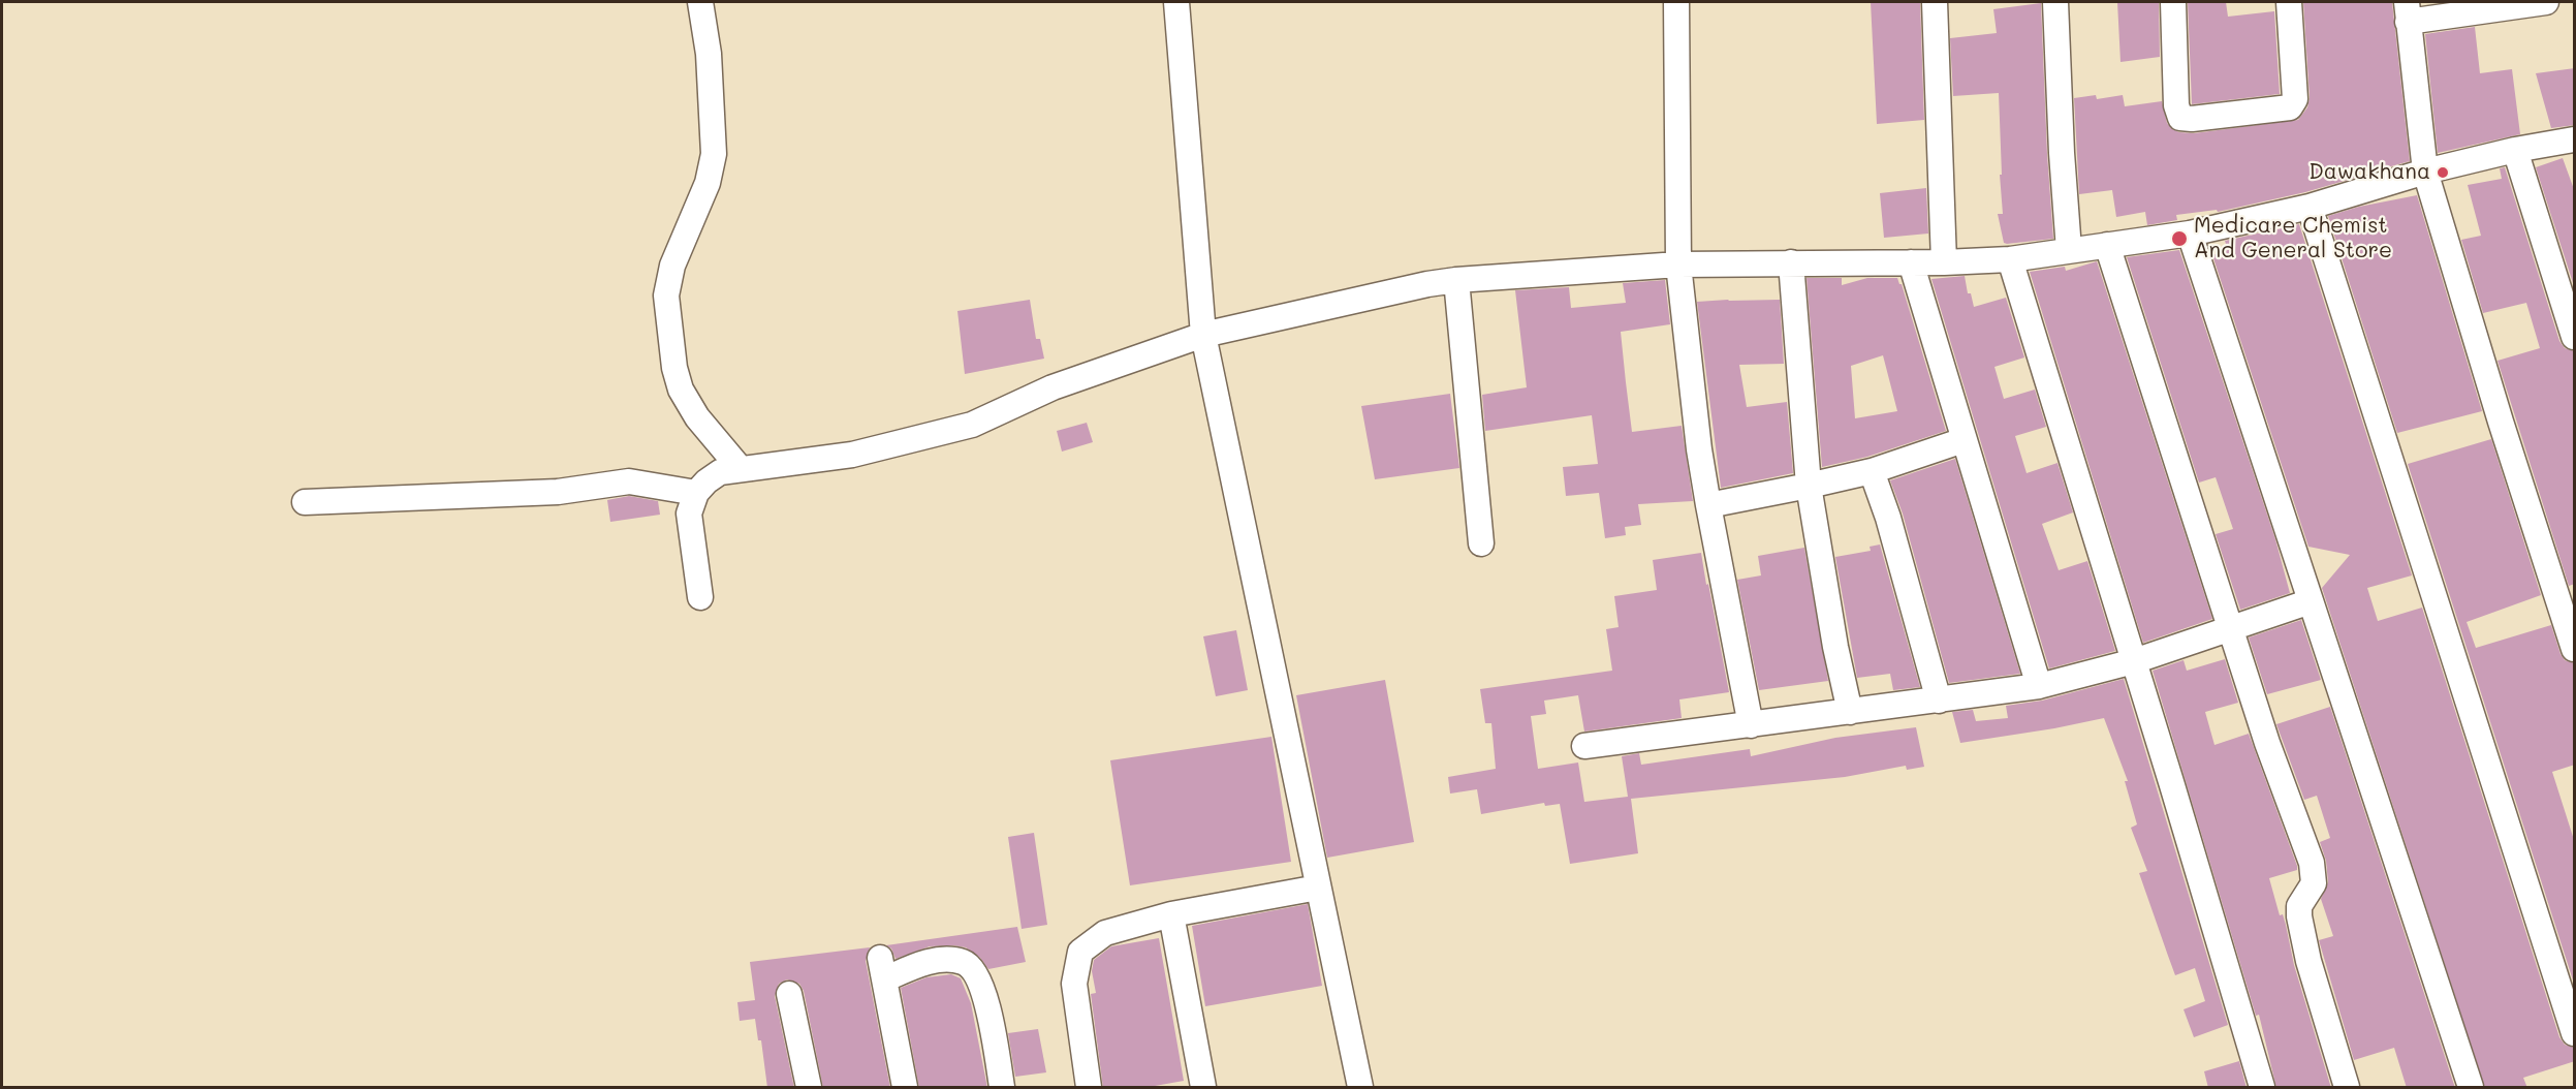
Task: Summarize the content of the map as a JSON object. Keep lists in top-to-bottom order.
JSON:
{
  "places": ["Dawakhana", "Medicare Chemist And General Store"]
}
